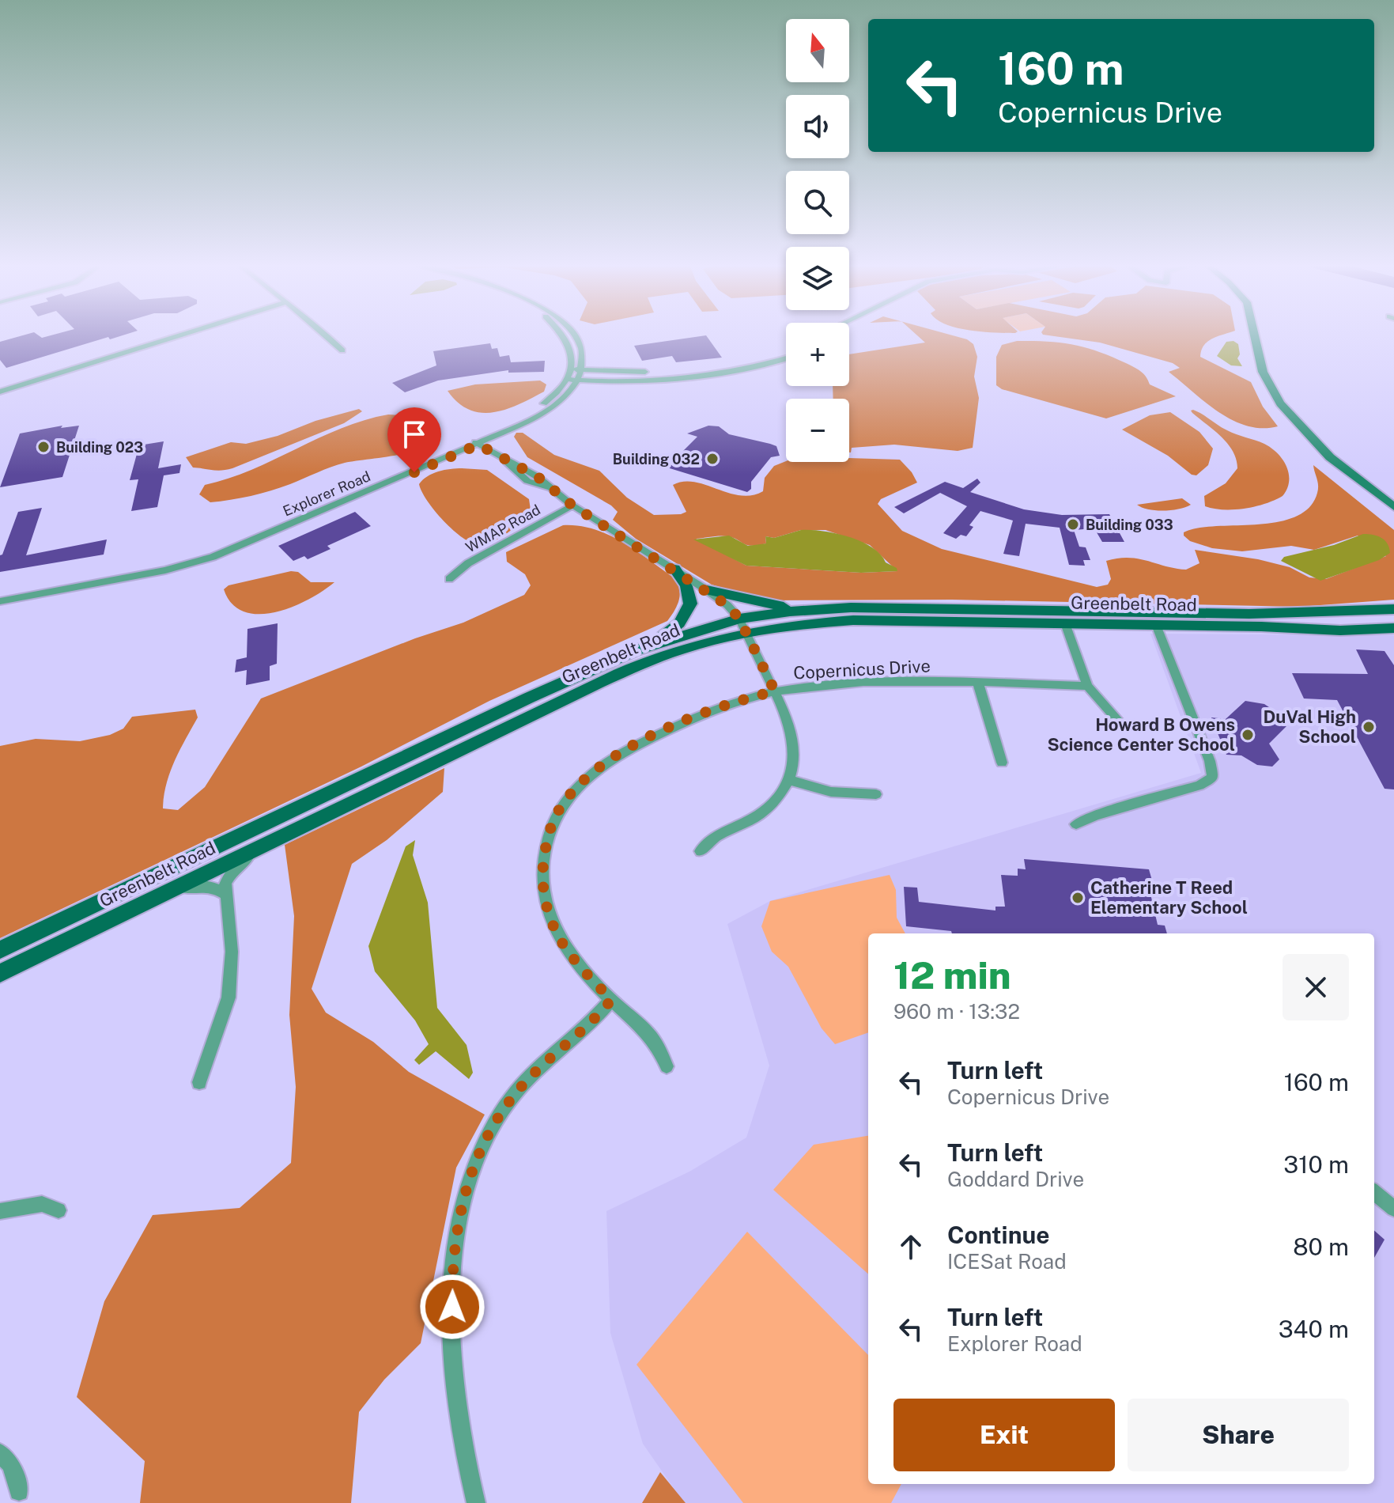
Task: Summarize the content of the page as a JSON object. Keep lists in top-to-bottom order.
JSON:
{
  "streets": {
    "main road": ["Greenbelt Road"],
    "street": ["Explorer Road", "WMAP Road", "Copernicus Drive"]
  },
  "places": [
    "Building 023",
    "Building 032",
    "Building 033",
    "DuVal High School",
    "Howard B Owens Science Center School",
    "Catherine T Reed Elementary School"
  ],
  "north": "top",
  "page": {
    "map_buttons": ["+", "−"],
    "turn": ["160 m", "Copernicus Drive"],
    "heading": ["12 min", "960 m · 13:32"],
    "list": [
      {
        "name": "Turn left",
        "note": "Copernicus Drive",
        "value": "160 m"
      },
      {
        "name": "Turn left",
        "note": "Goddard Drive",
        "value": "310 m"
      },
      {
        "name": "Continue",
        "note": "ICESat Road",
        "value": "80 m"
      },
      {
        "name": "Turn left",
        "note": "Explorer Road",
        "value": "340 m"
      }
    ],
    "buttons": ["Exit", "Share"]
  }
}
